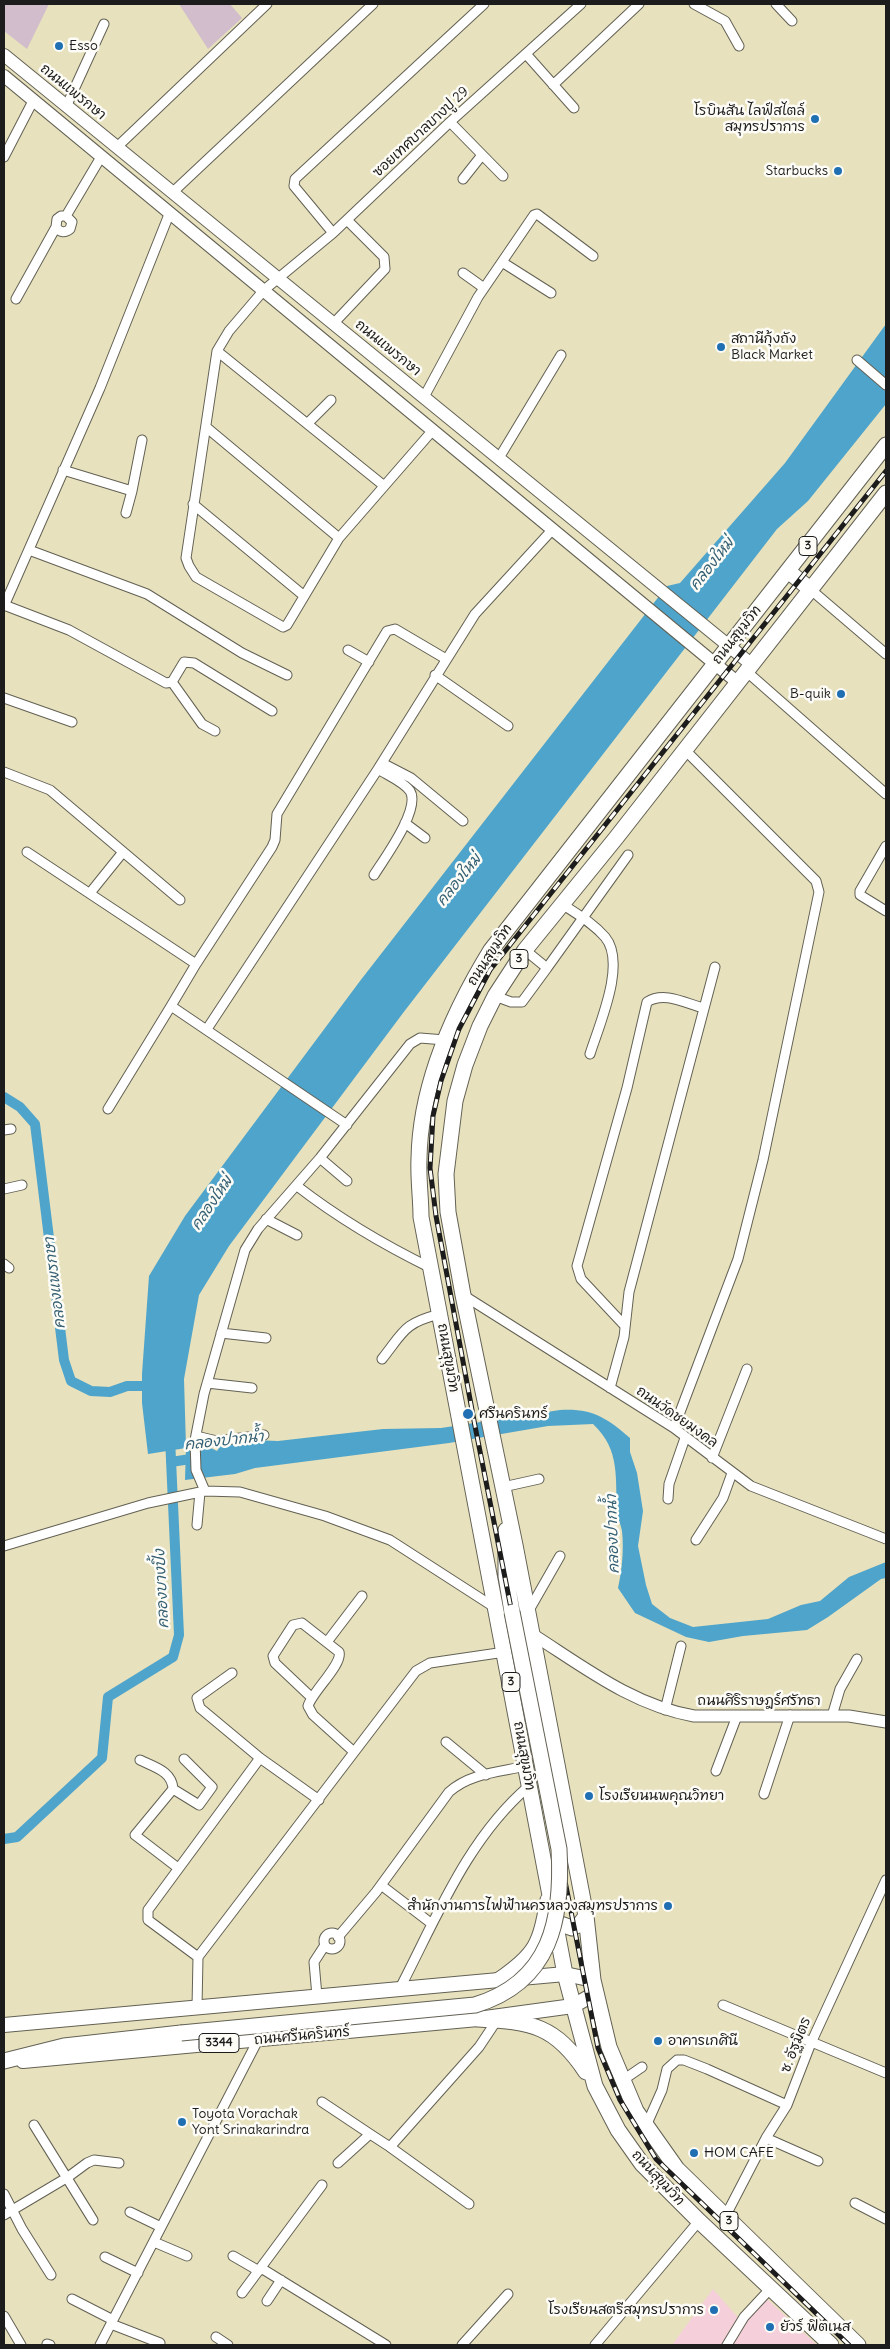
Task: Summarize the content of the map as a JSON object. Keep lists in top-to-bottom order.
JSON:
{
  "streets": {
    "highway": ["3", "ถนนสุขุมวิท"],
    "main road": ["ถนนแพรกษา", "ถนนศรีนครินทร์", "3344"],
    "street": [
      "ซอยเทศบาลบางปู 29",
      "ถนนวัดชยมงคล",
      "ถนนศิริราษฎร์ศรัทธา",
      "ซ. อัฐมิตร"
    ]
  },
  "crossings": [
    ["ถนนแพรกษา", "ซอยเทศบาลบางปู 29"],
    ["ถนนแพรกษา", "ถนนสุขุมวิท"],
    ["ถนนสุขุมวิท", "ถนนวัดชยมงคล"],
    ["ถนนสุขุมวิท", "ถนนศิริราษฎร์ศรัทธา"],
    ["ถนนสุขุมวิท", "ถนนศรีนครินทร์"],
    ["ถนนสุขุมวิท", "ซ. อัฐมิตร"]
  ],
  "water": [
    "คลองใหม่",
    "คลองแพรกษา",
    "คลองปากน้ำ",
    "คลองบางปิ้ง"
  ],
  "places": [
    "Esso",
    "โรบินสัน ไลฟ์สไตล์ สมุทรปราการ",
    "Starbucks",
    "สถานีกุ้งถัง Black Market",
    "B-quik",
    "ศรีนครินทร์",
    "โรงเรียนนพคุณวิทยา",
    "สำนักงานการไฟฟ้านครหลวงสมุทรปราการ",
    "อาคารเกศินี",
    "Toyota Vorachak Yont Srinakarindra",
    "HOM CAFE",
    "โรงเรียนสตรีสมุทรปราการ",
    "ยัวร์ ฟิตเนส"
  ]
}
